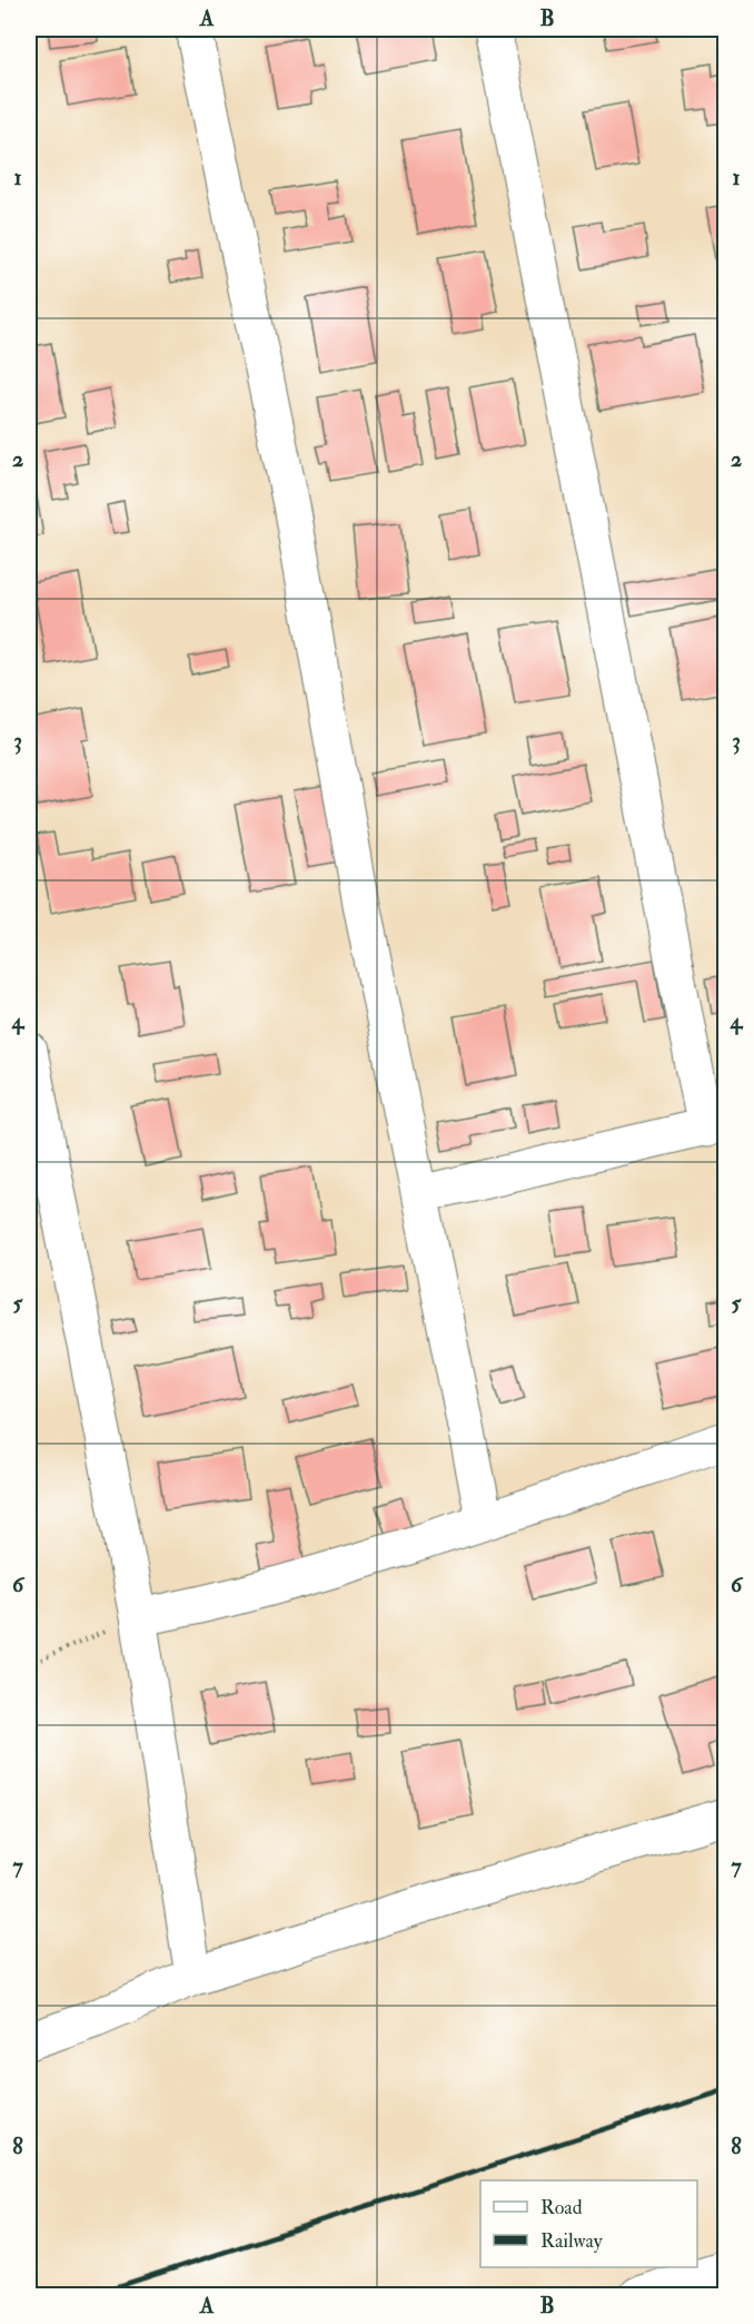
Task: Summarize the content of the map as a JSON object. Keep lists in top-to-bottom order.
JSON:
{
  "legend": ["Road", "Railway"],
  "grid": {
    "columns": ["A", "B"],
    "rows": [
      "1",
      "2",
      "3",
      "4",
      "5",
      "6",
      "7",
      "8"
    ]
  }
}
